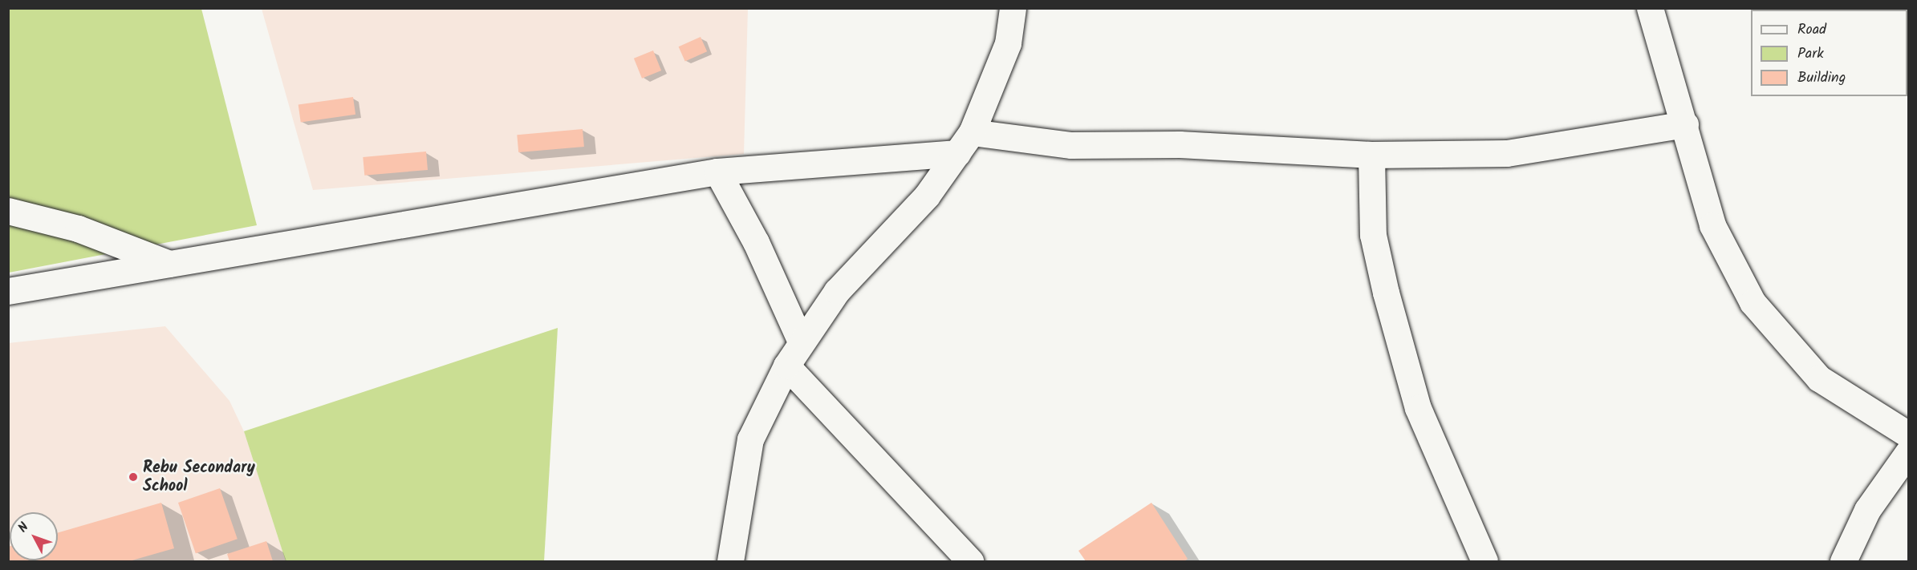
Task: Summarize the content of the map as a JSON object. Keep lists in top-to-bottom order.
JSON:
{
  "places": ["Rebu Secondary School"],
  "legend": ["Road", "Park", "Building"],
  "north": "top left"
}
